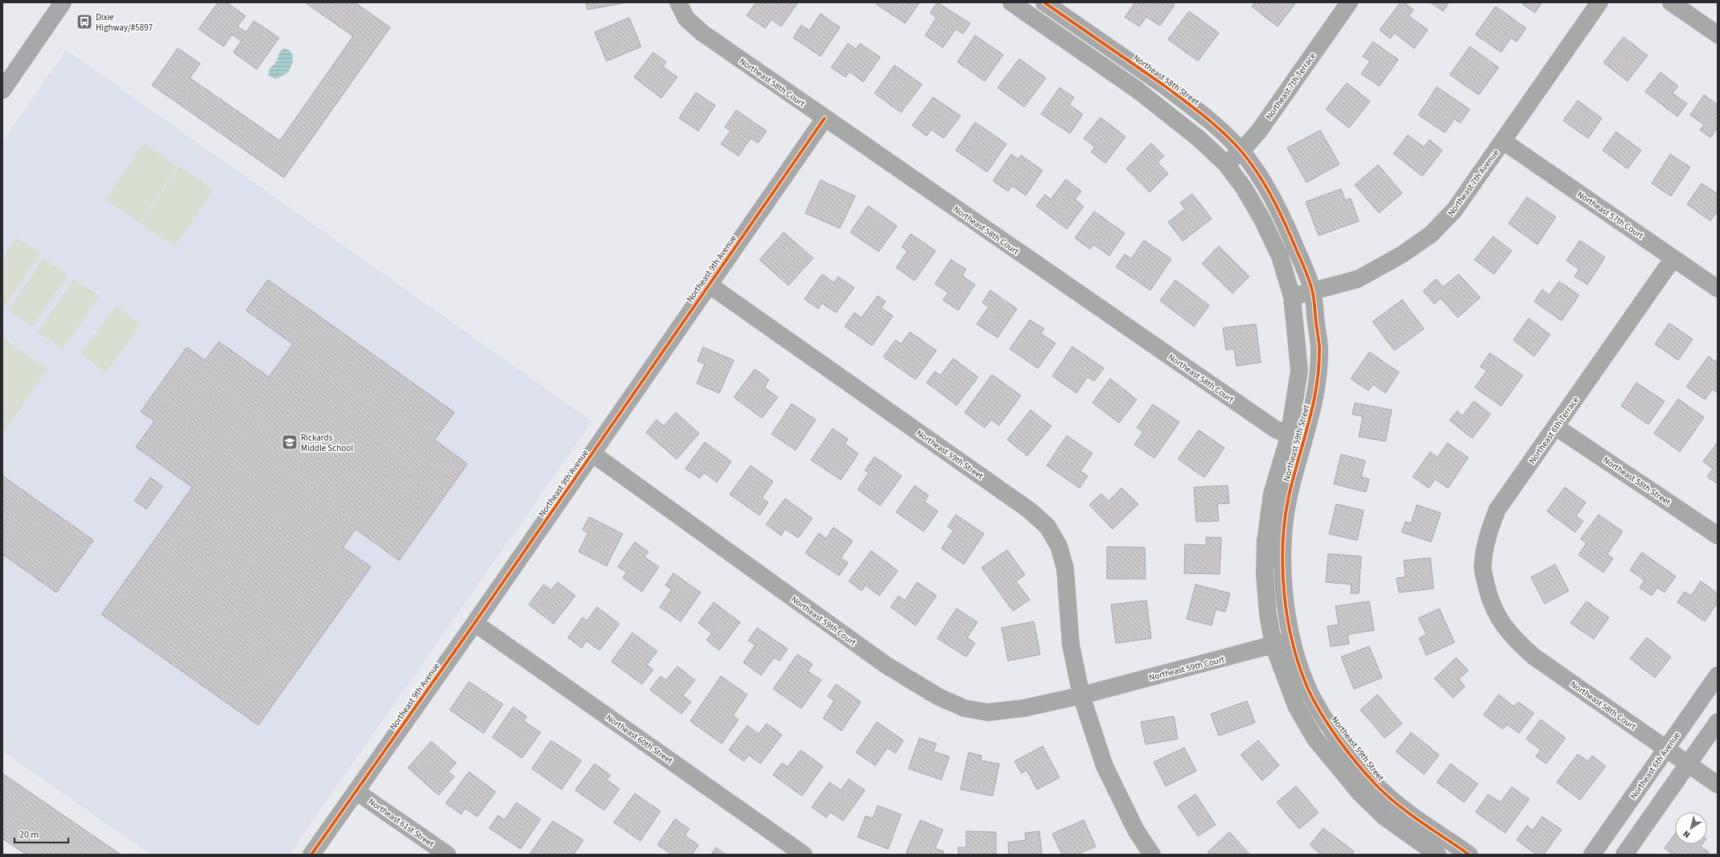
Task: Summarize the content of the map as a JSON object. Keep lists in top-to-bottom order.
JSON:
{
  "streets": {
    "street": [
      "Northeast 58th Street",
      "Northeast 58th Court",
      "Northeast 7th Terrace",
      "Northeast 7th Avenue",
      "Northeast 57th Court",
      "Northeast 9th Avenue",
      "Northeast 6th Terrace",
      "Northeast 59th Street",
      "Northeast 59th Court",
      "Northeast 60th Street",
      "Northeast 6th Avenue",
      "Northeast 61st Street"
    ]
  },
  "crossings": [
    ["Northeast 58th Street", "Northeast 7th Terrace"],
    ["Northeast 58th Street", "Northeast 7th Avenue"],
    ["Northeast 58th Street", "Northeast 6th Terrace"],
    ["Northeast 58th Street", "Northeast 59th Street"],
    ["Northeast 58th Court", "Northeast 9th Avenue"],
    ["Northeast 58th Court", "Northeast 6th Terrace"],
    ["Northeast 58th Court", "Northeast 59th Street"],
    ["Northeast 58th Court", "Northeast 6th Avenue"],
    ["Northeast 7th Avenue", "Northeast 57th Court"],
    ["Northeast 7th Avenue", "Northeast 59th Street"],
    ["Northeast 57th Court", "Northeast 6th Terrace"],
    ["Northeast 9th Avenue", "Northeast 59th Street"],
    ["Northeast 9th Avenue", "Northeast 59th Court"],
    ["Northeast 9th Avenue", "Northeast 60th Street"],
    ["Northeast 9th Avenue", "Northeast 61st Street"],
    ["Northeast 59th Street", "Northeast 59th Court"]
  ],
  "places": {
    "bus stop": ["Dixie Highway/#5897"],
    "school or university": ["Rickards Middle School"]
  },
  "scale_bar": "20 m",
  "north": "bottom left"
}
